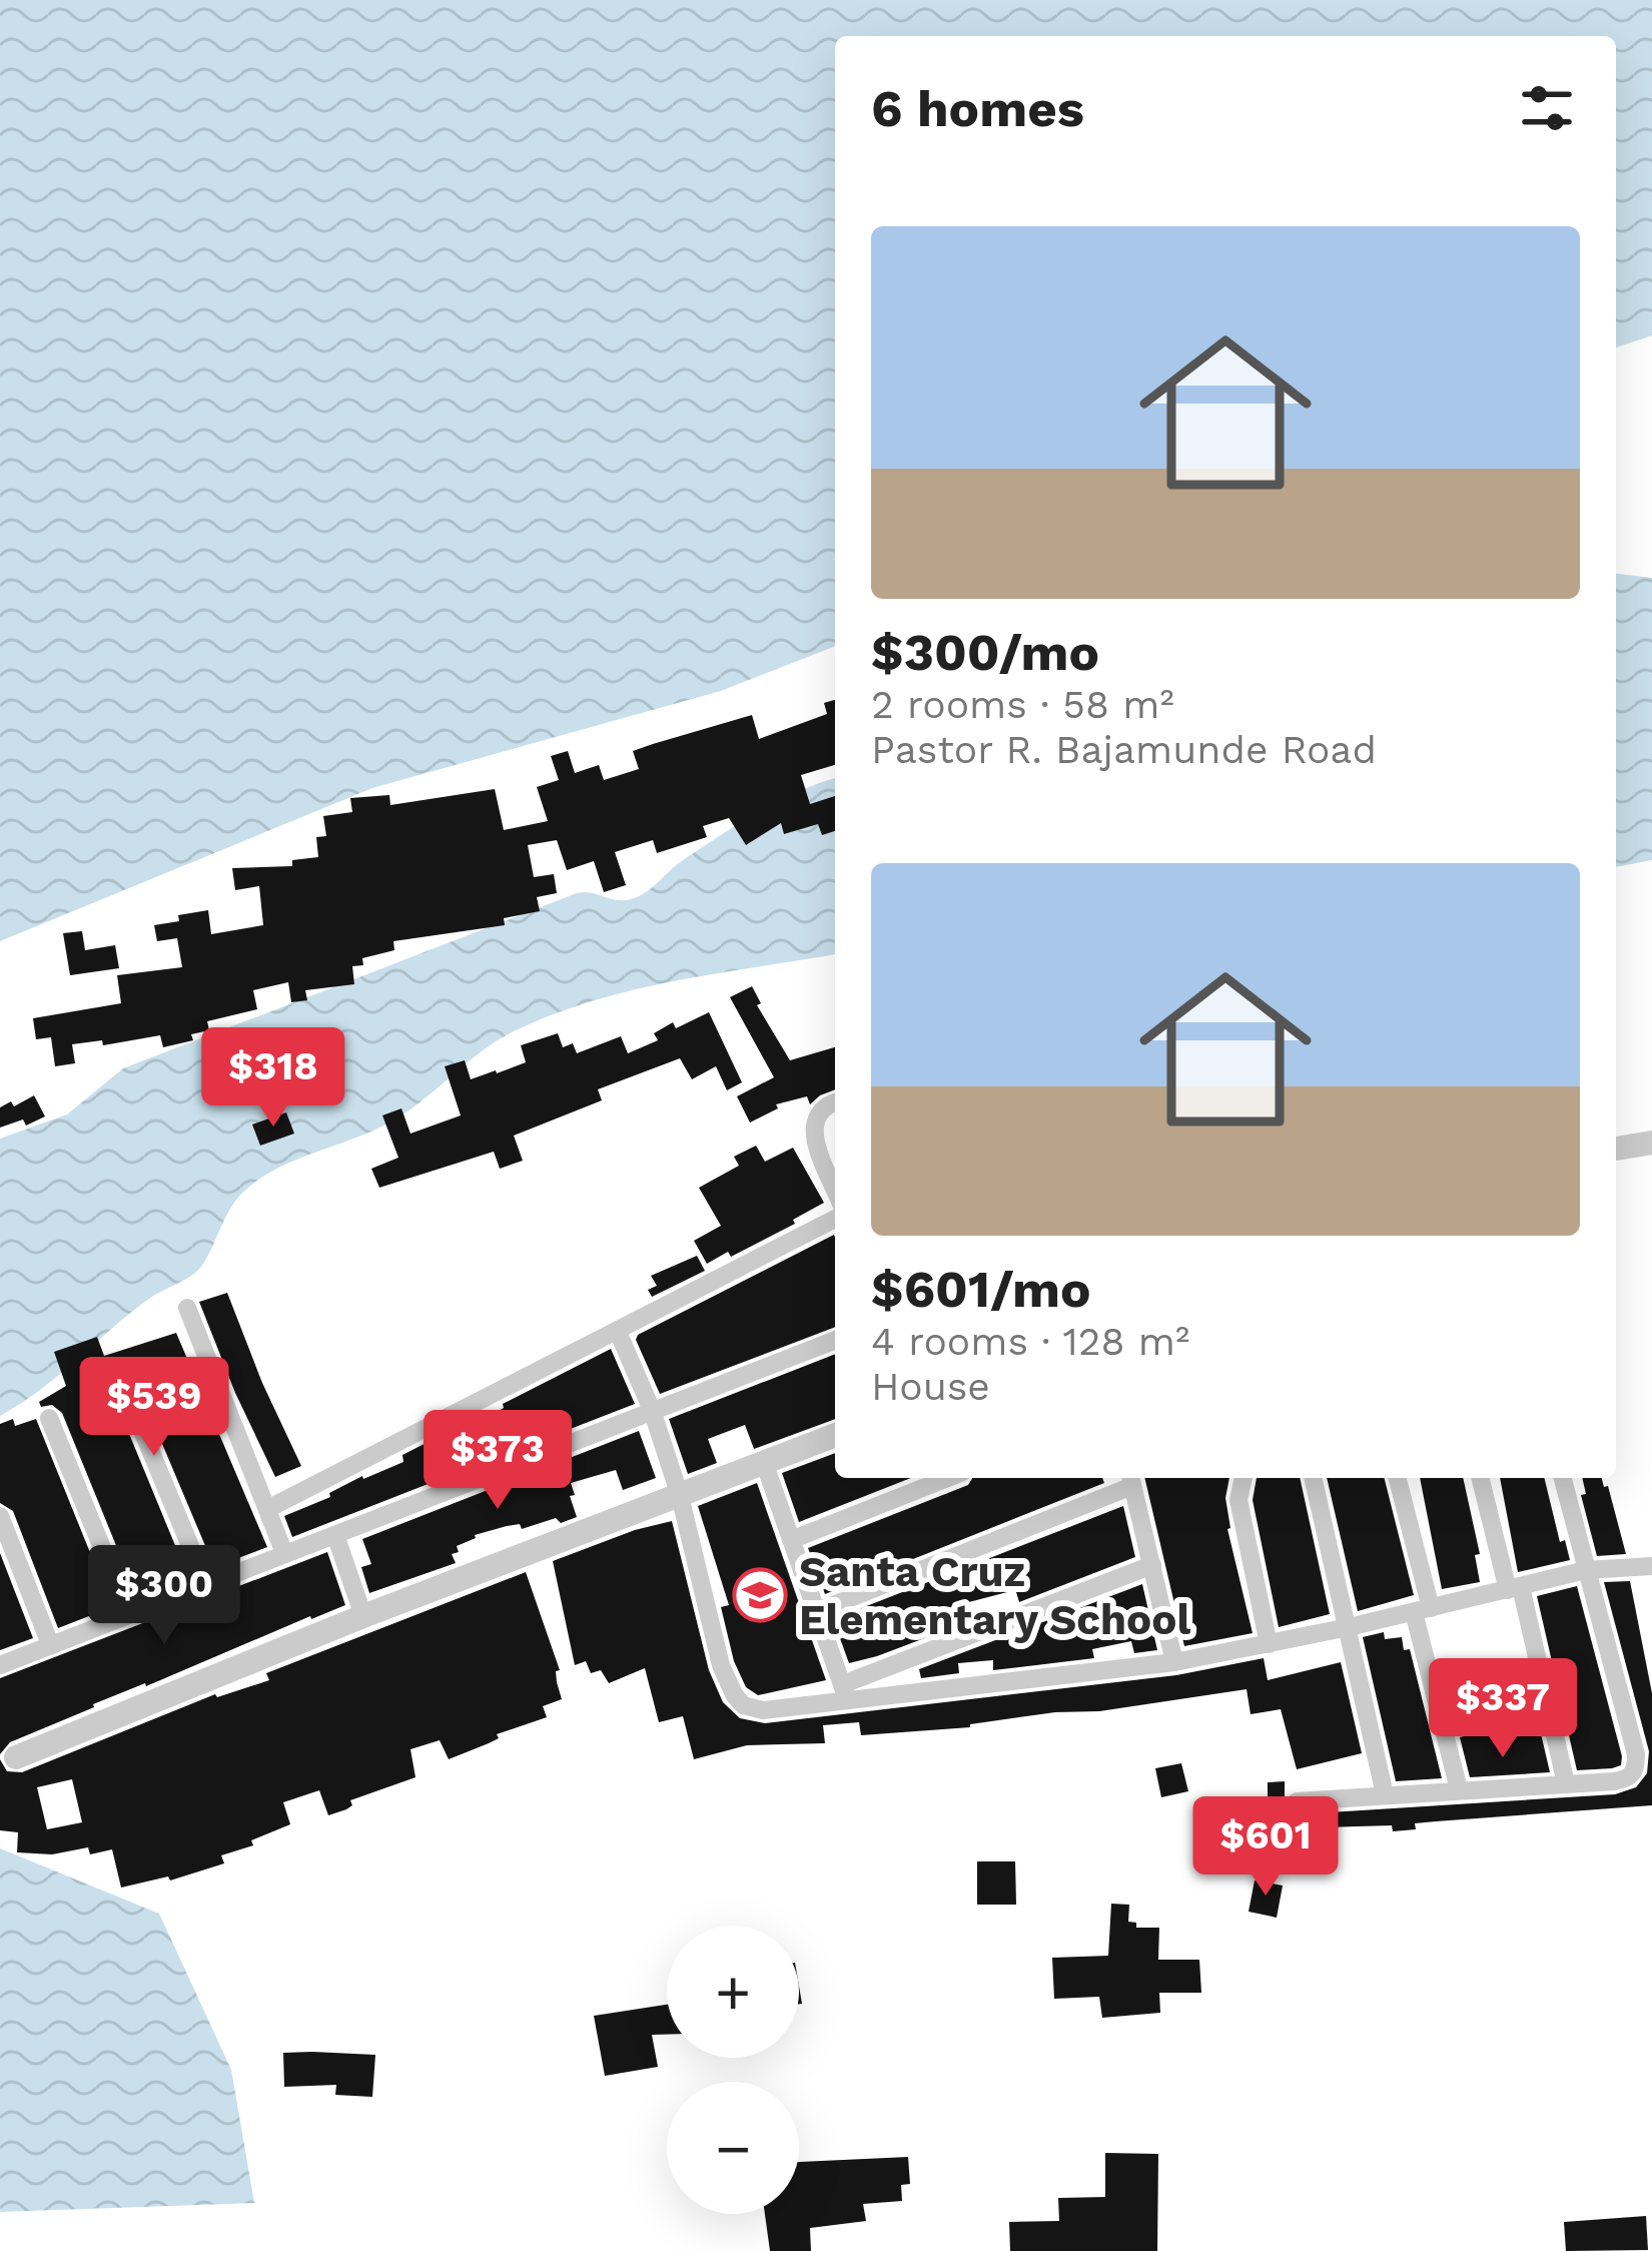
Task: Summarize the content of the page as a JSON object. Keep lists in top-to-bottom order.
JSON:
{
  "places": {
    "school or university": ["Santa Cruz Elementary School"]
  },
  "page": {
    "heading": "6 homes",
    "list": [
      {
        "name": "$300/mo",
        "note": "2 rooms · 58 m² · Pastor R. Bajamunde Road"
      },
      {
        "name": "$601/mo",
        "note": "4 rooms · 128 m² · House"
      }
    ],
    "price": [
      "$318",
      "$539",
      "$373",
      "$300",
      "$337",
      "$601"
    ],
    "map_buttons": ["+", "−"]
  }
}
